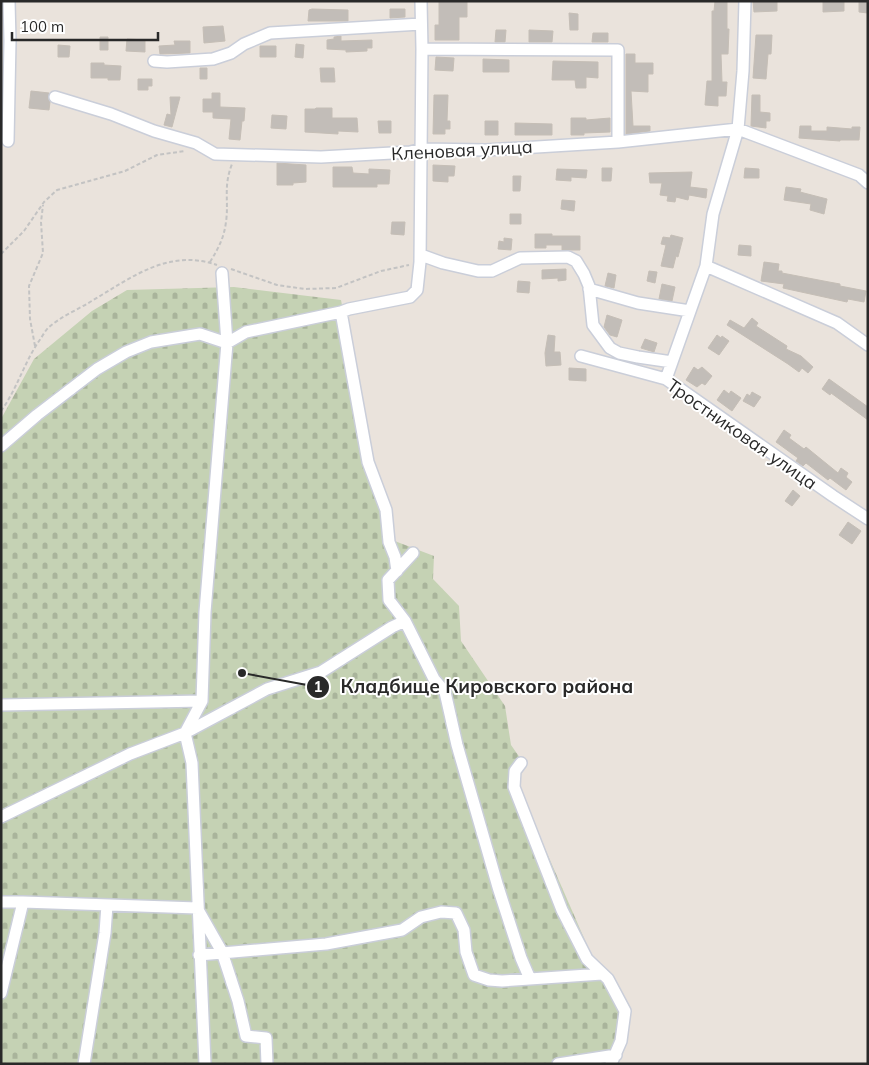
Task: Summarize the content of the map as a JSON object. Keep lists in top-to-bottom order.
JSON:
{
  "streets": {
    "street": ["Кленовая улица", "Тростниковая улица"]
  },
  "places": ["Кладбище Кировского района"],
  "scale_bar": "100 m"
}
